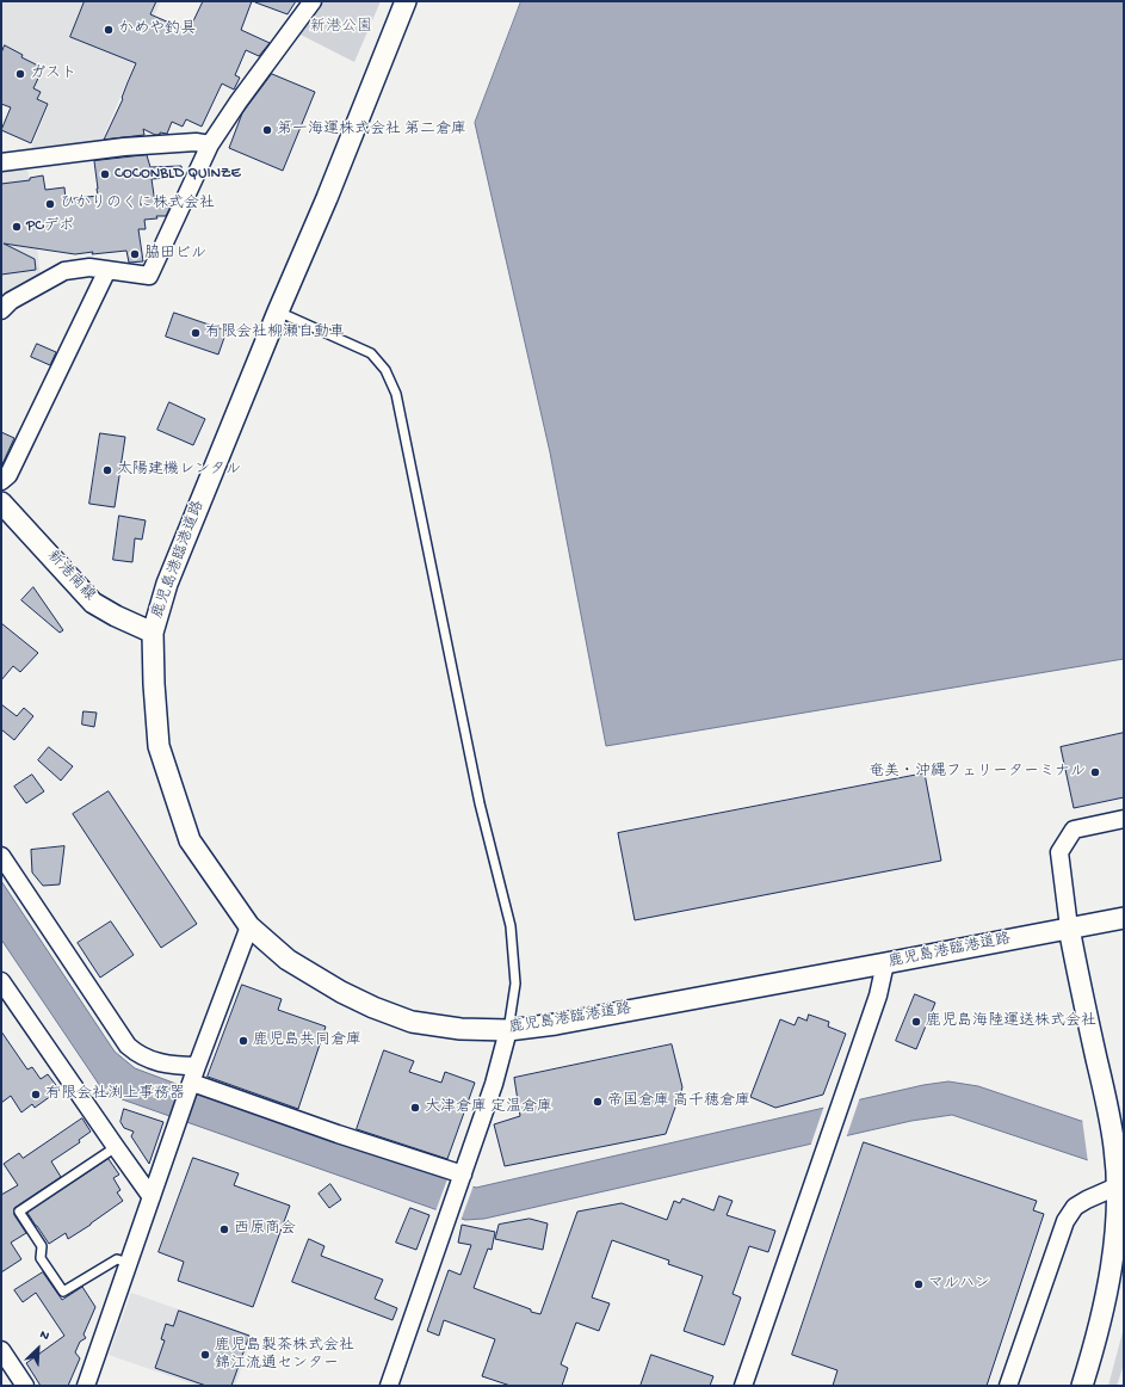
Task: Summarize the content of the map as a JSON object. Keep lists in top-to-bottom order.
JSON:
{
  "streets": {
    "street": ["鹿児島港臨港道路", "新港南線"]
  },
  "crossings": [
    ["鹿児島港臨港道路", "新港南線"]
  ],
  "parks": ["新港公園"],
  "places": [
    "かめや釣具",
    "ガスト",
    "第一海運株式会社 第二倉庫",
    "COCONBLD QUINZE",
    "ひかりのくに株式会社",
    "PCデポ",
    "脇田ビル",
    "有限会社柳瀬自動車",
    "太陽建機レンタル",
    "奄美・沖縄フェリーターミナル",
    "鹿児島海陸運送株式会社",
    "鹿児島共同倉庫",
    "有限会社渕上事務器",
    "帝国倉庫 高千穂倉庫",
    "大津倉庫 定温倉庫",
    "西原商会",
    "マルハン",
    "鹿児島製茶株式会社 錦江流通センター"
  ],
  "north": "top right"
}
